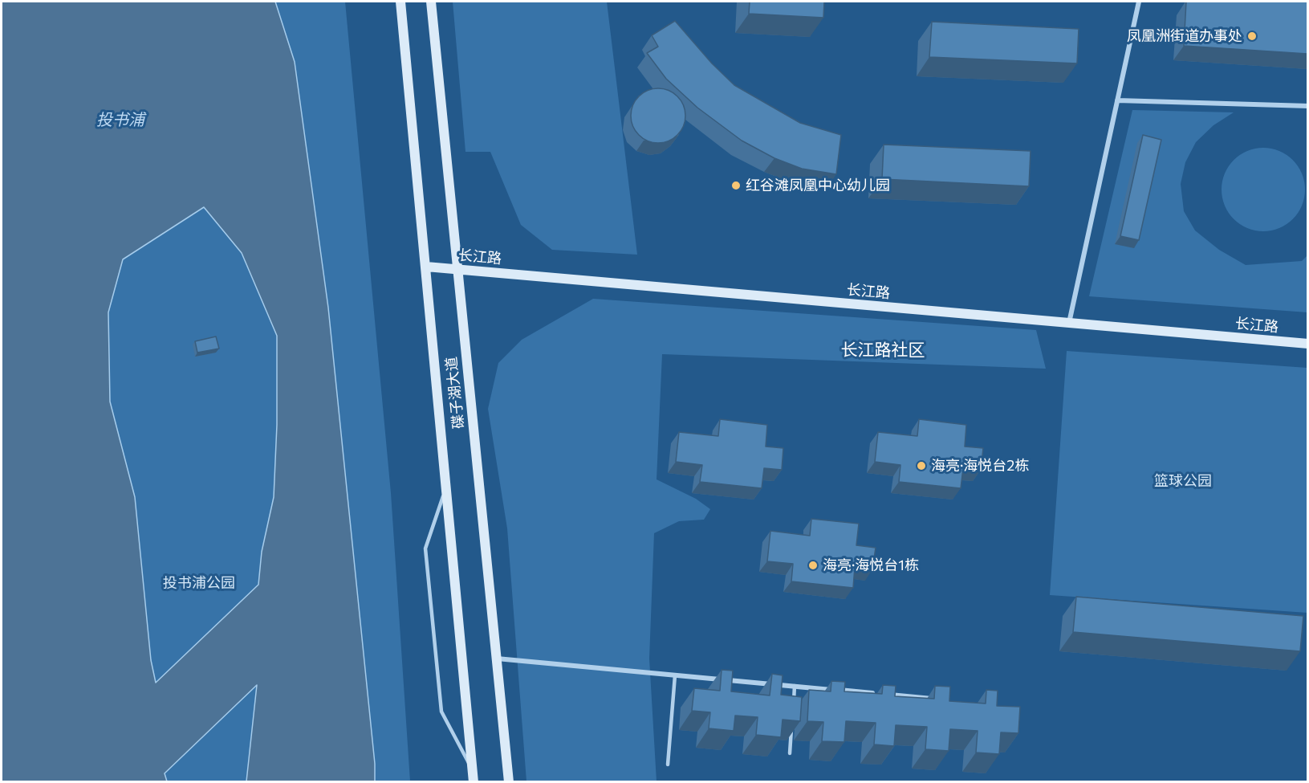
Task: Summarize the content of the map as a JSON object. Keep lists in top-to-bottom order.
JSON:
{
  "streets": {
    "main road": ["长江路", "碟子湖大道"]
  },
  "crossings": [
    ["长江路", "碟子湖大道"]
  ],
  "districts": ["长江路社区"],
  "water": ["投书浦"],
  "parks": ["篮球公园", "投书浦公园"],
  "places": [
    "凤凰洲街道办事处",
    "红谷滩凤凰中心幼儿园",
    "海亮·海悦台2栋",
    "海亮·海悦台1栋"
  ]
}
